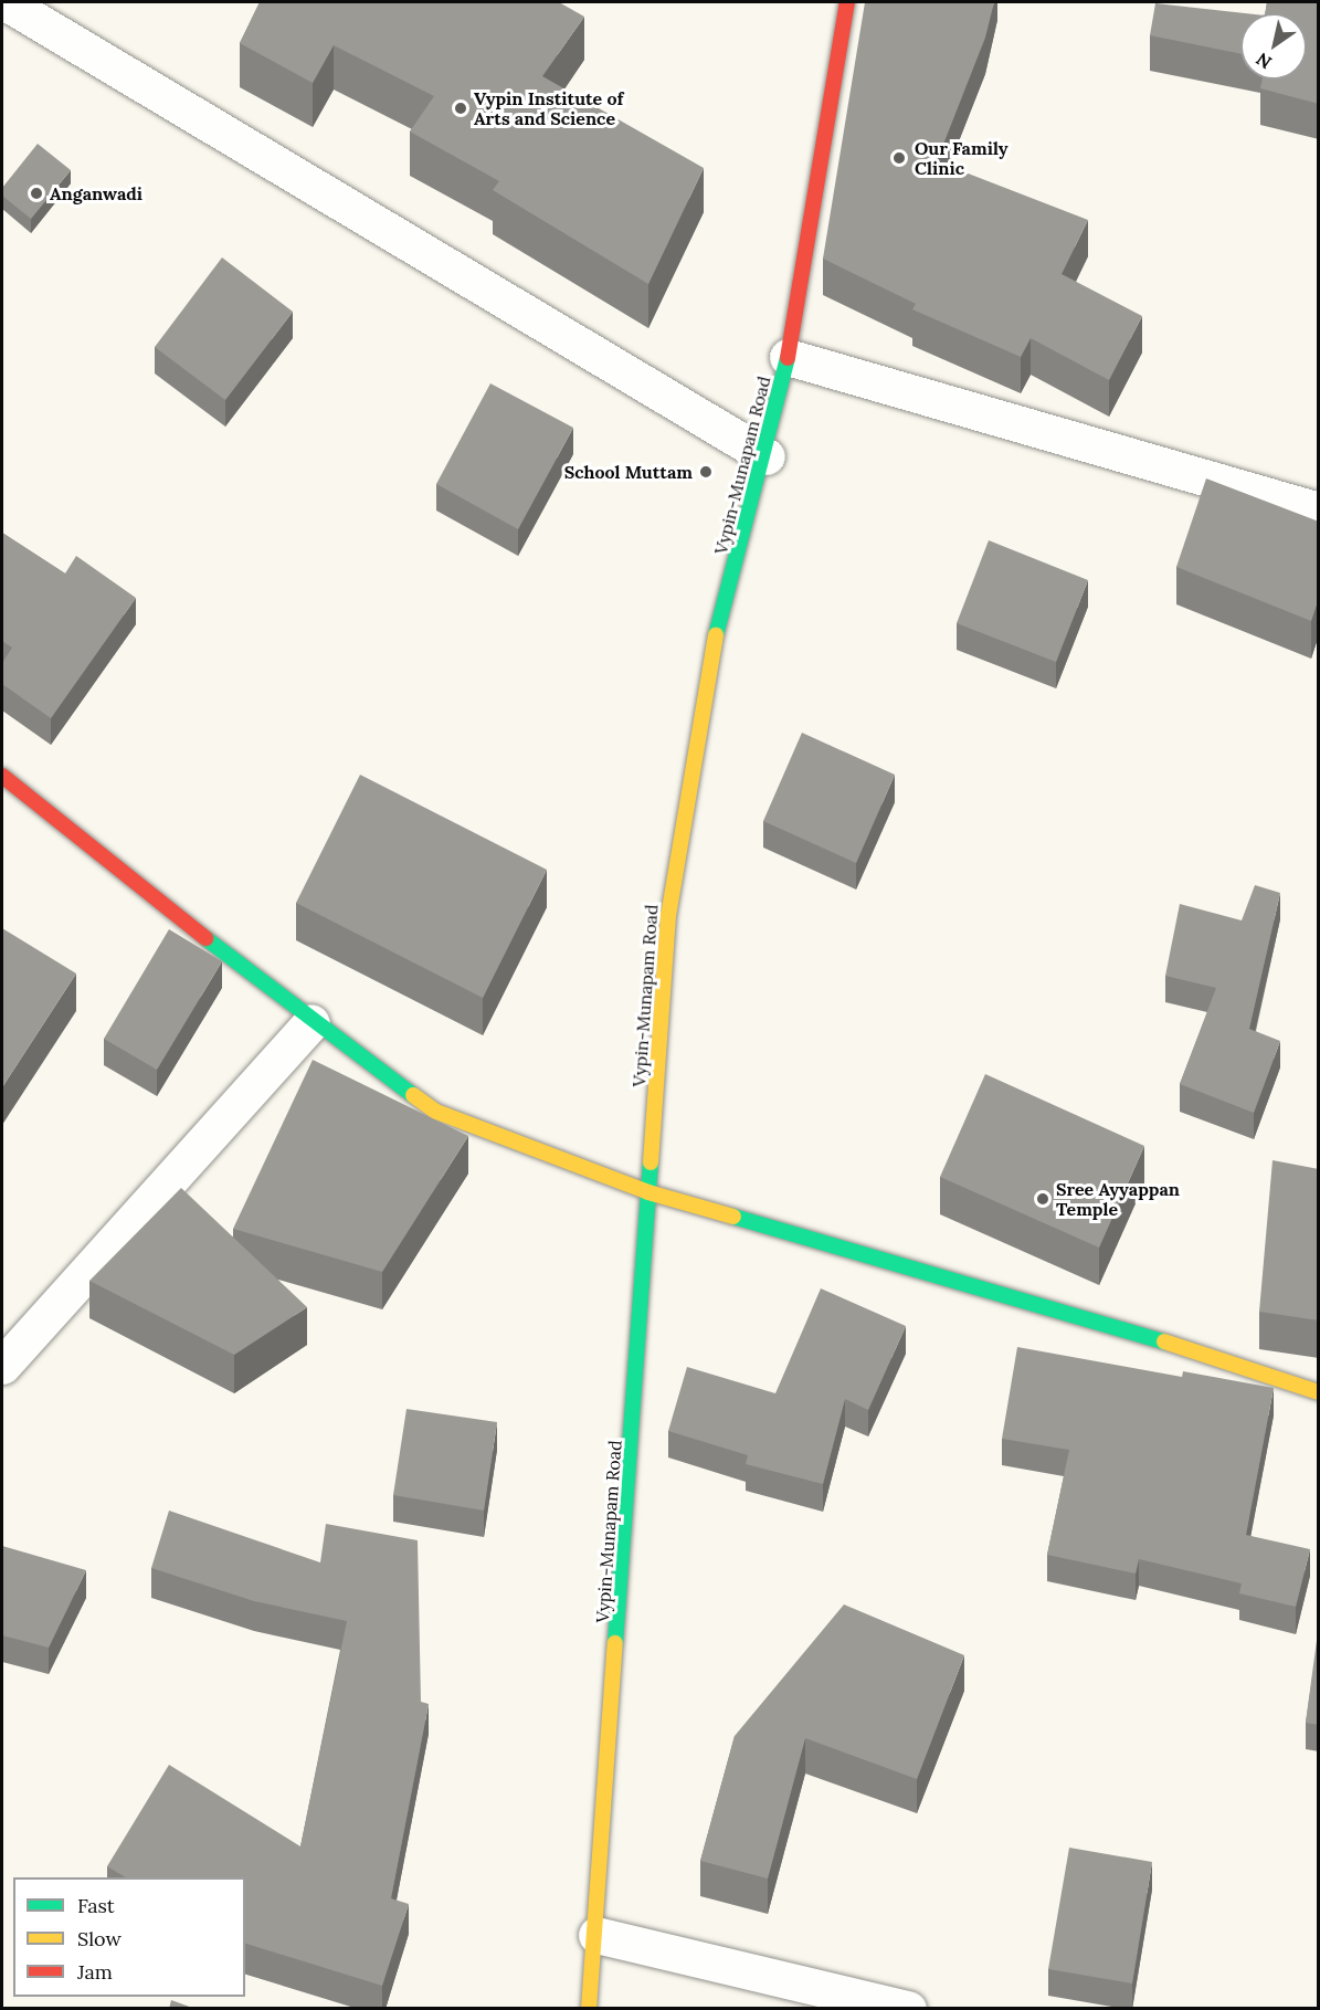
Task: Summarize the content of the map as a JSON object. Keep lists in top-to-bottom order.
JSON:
{
  "streets": {
    "main road": ["Vypin-Munapam Road"]
  },
  "places": [
    "Vypin Institute of Arts and Science",
    "Our Family Clinic",
    "Anganwadi",
    "School Muttam",
    "Sree Ayyappan Temple"
  ],
  "legend": ["Fast", "Slow", "Jam"],
  "north": "bottom left"
}
